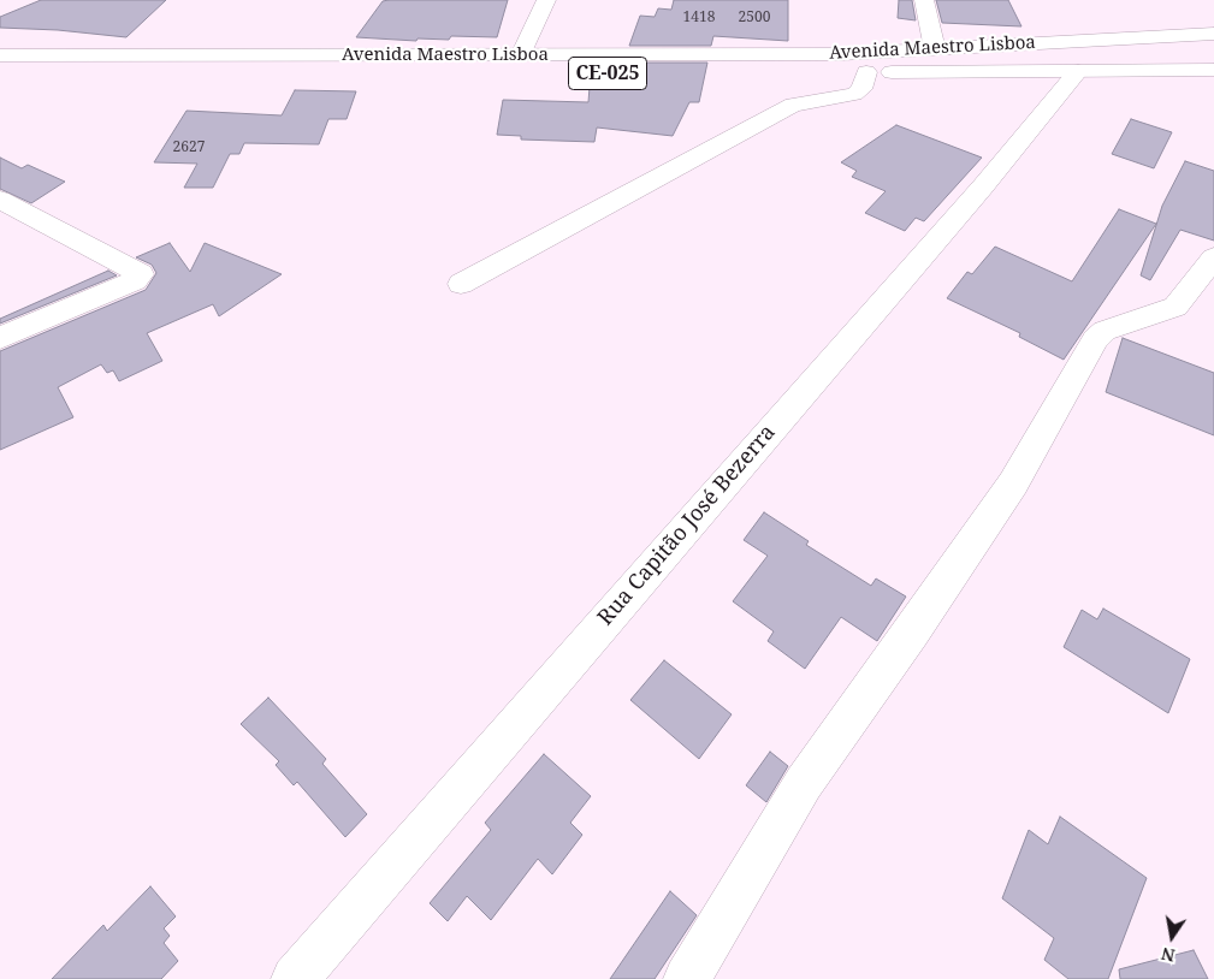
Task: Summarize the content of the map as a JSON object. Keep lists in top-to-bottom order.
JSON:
{
  "streets": {
    "main road": ["Avenida Maestro Lisboa", "CE-025", "Rua Capitão José Bezerra"]
  },
  "crossings": [
    ["Avenida Maestro Lisboa", "Rua Capitão José Bezerra"]
  ],
  "house_numbers": ["1418", "2500", "2627"],
  "north": "bottom"
}
